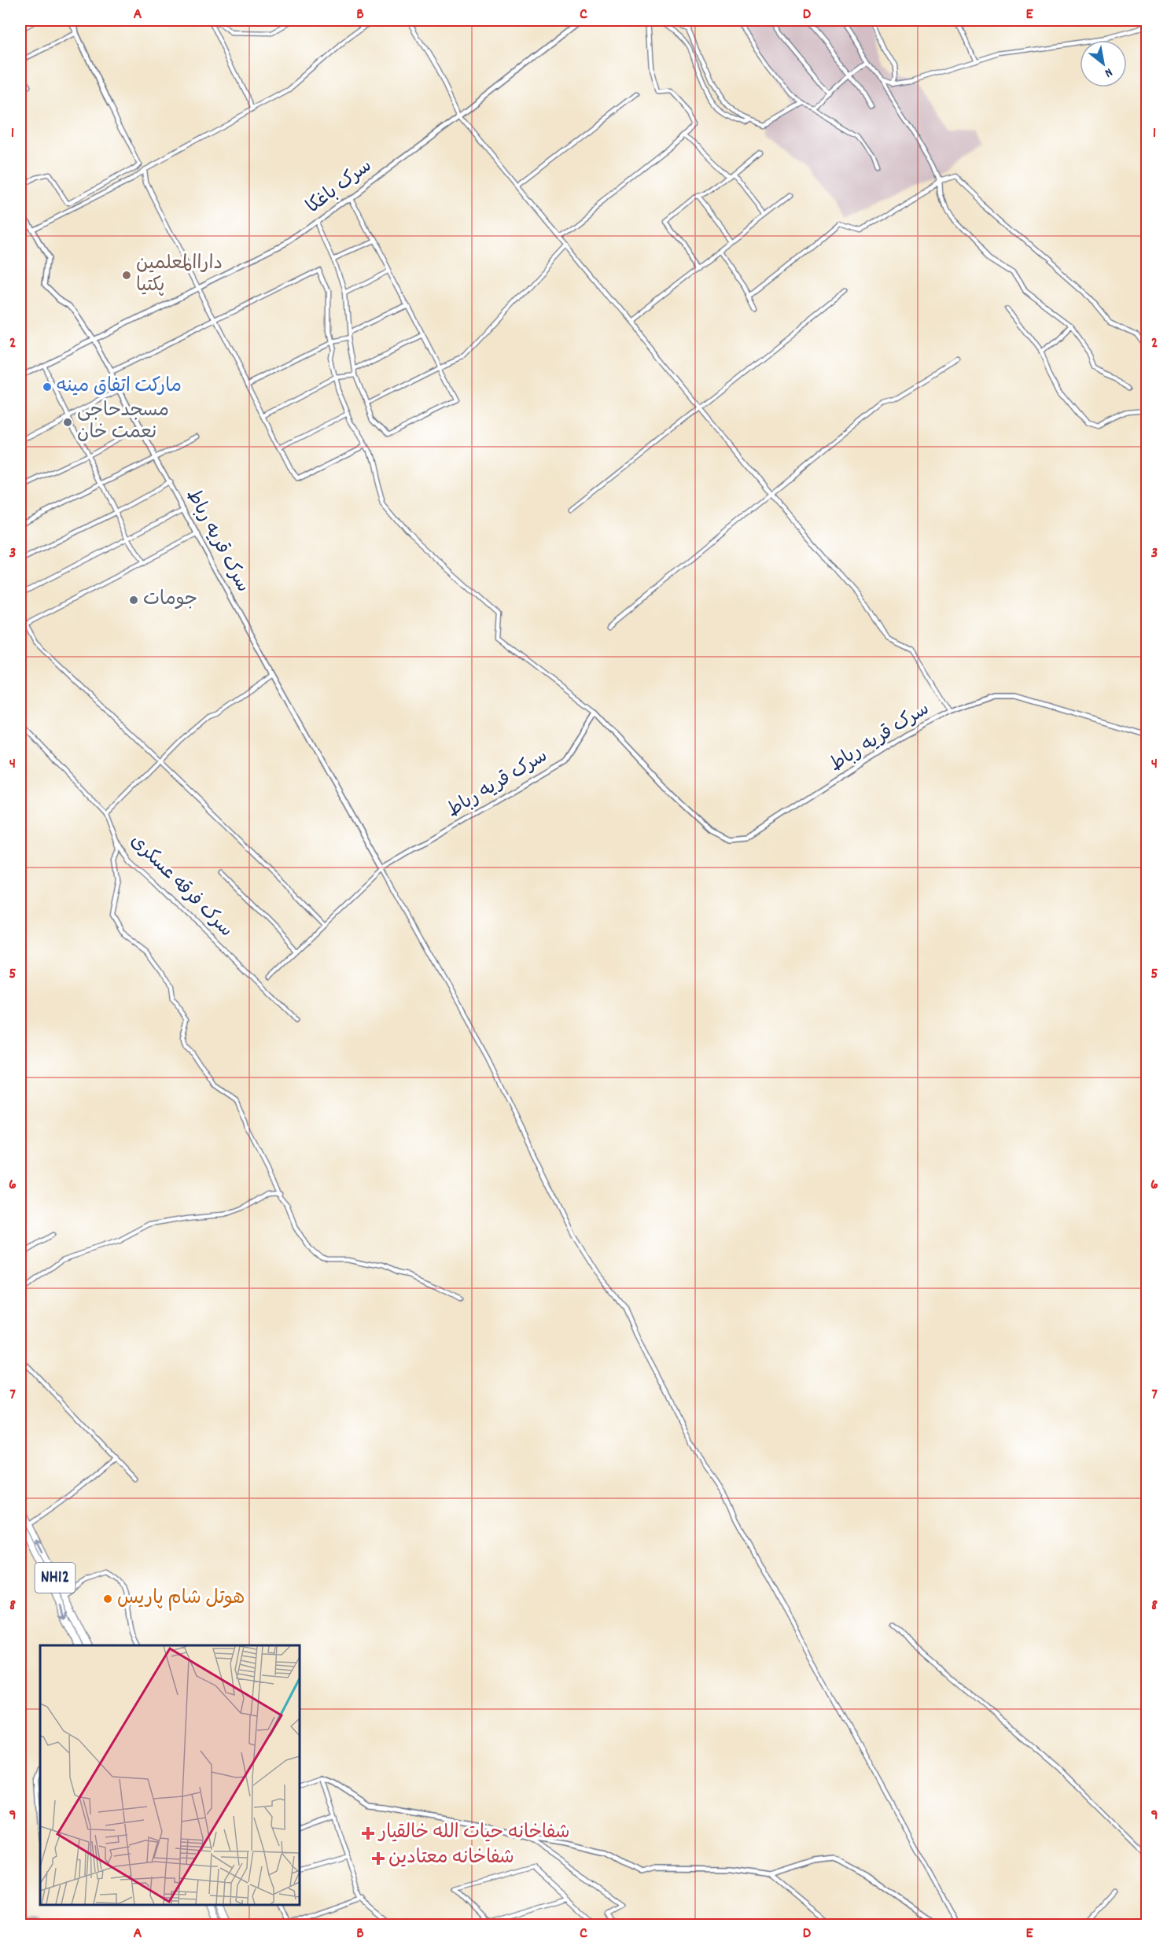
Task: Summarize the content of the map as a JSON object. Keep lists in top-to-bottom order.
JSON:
{
  "streets": {
    "highway": ["NH12"],
    "street": ["سرک باغکا", "سرک قریه رباط", "سرک فرقه عسکری"]
  },
  "crossings": [
    ["سرک باغکا", "سرک قریه رباط"]
  ],
  "places": {
    "other": [
      "داراالمعلمین پکتیا",
      "مارکت اتفاق مینه",
      "مسجدحاجی نعمت خان",
      "جومات",
      "هوتل شام پاریس"
    ],
    "health": ["شفاخانه حیات الله خالقیار", "شفاخانه معتادین"]
  },
  "north": "bottom right",
  "grid": {
    "columns": [
      "A",
      "B",
      "C",
      "D",
      "E"
    ],
    "rows": [
      "1",
      "2",
      "3",
      "4",
      "5",
      "6",
      "7",
      "8",
      "9"
    ]
  }
}
